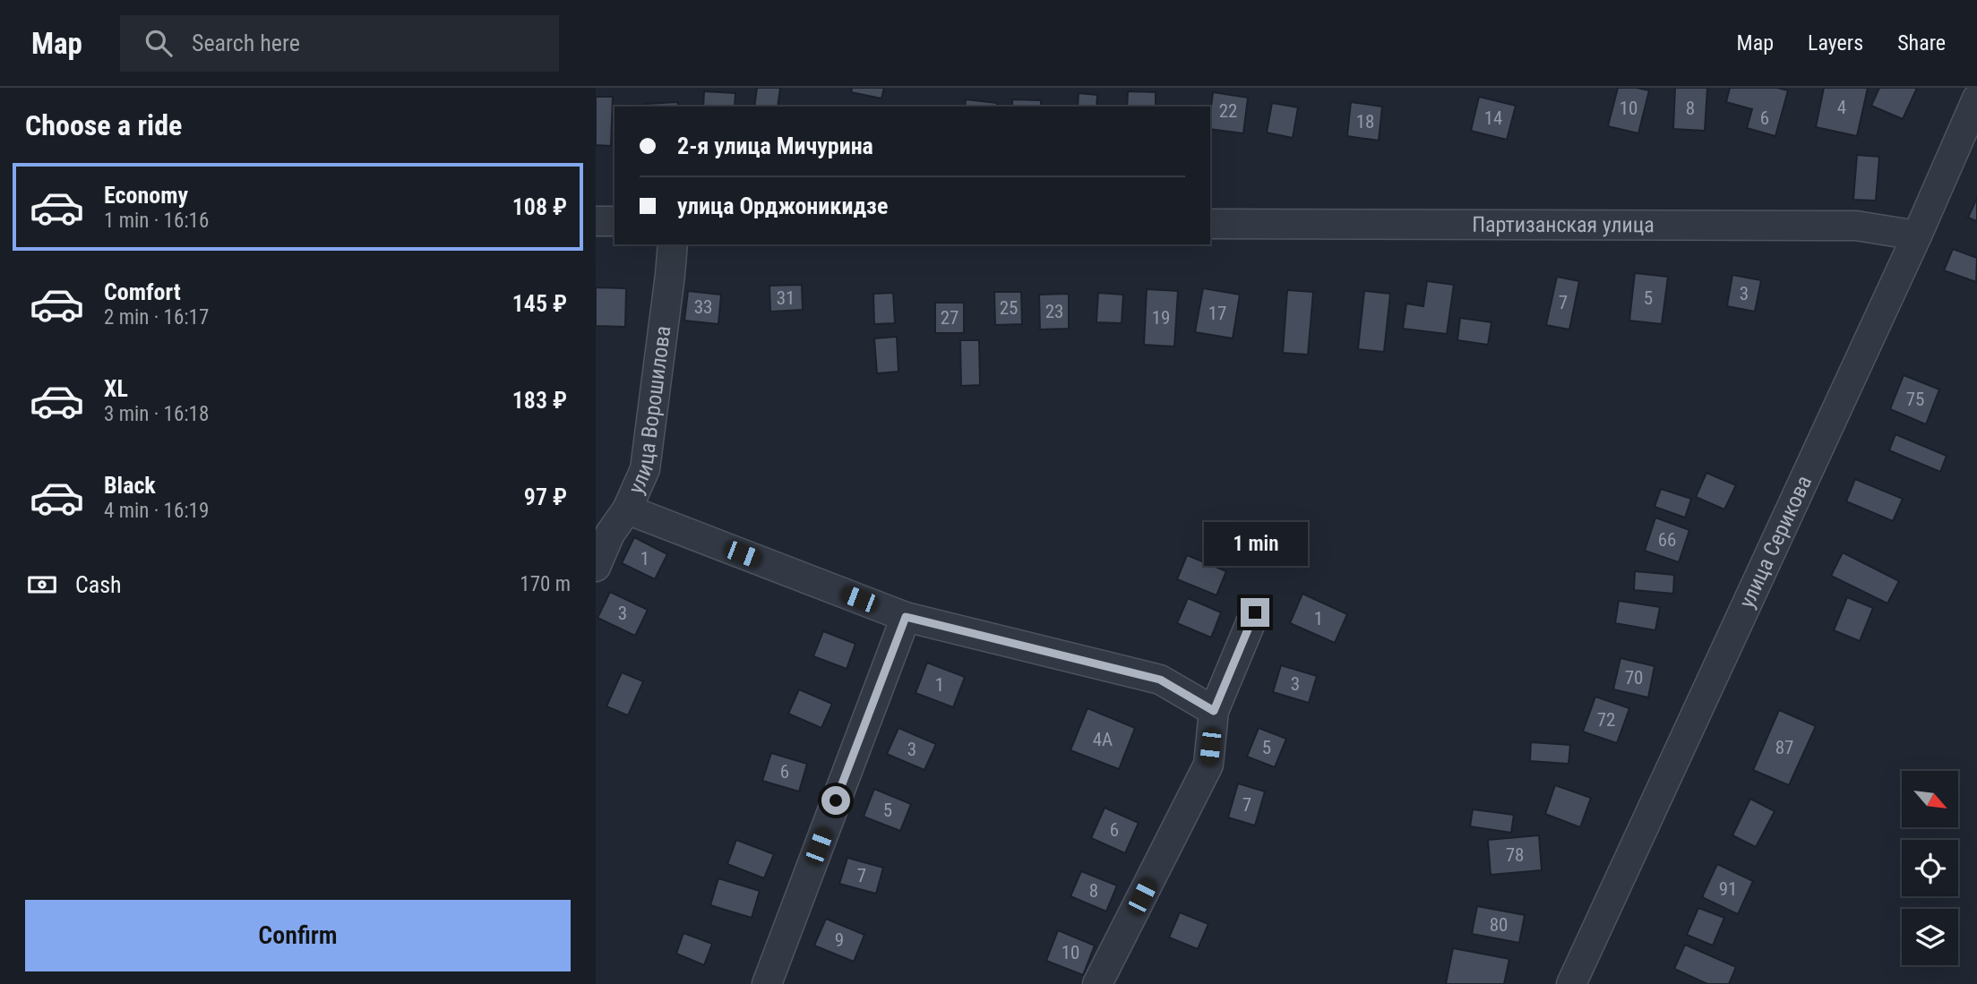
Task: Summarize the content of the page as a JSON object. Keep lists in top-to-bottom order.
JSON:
{
  "streets": {
    "street": ["Партизанская улица", "улица Ворошилова", "улица Серикова"]
  },
  "crossings": [
    ["Партизанская улица", "улица Серикова"]
  ],
  "house_numbers": [
    "4",
    "10",
    "8",
    "22",
    "14",
    "6",
    "18",
    "3",
    "31",
    "5",
    "7",
    "33",
    "25",
    "23",
    "17",
    "27",
    "19",
    "75",
    "66",
    "1",
    "3",
    "1",
    "70",
    "3",
    "1",
    "72",
    "4А",
    "5",
    "87",
    "3",
    "6",
    "7",
    "5",
    "6",
    "78",
    "7",
    "91",
    "8",
    "80",
    "9",
    "10"
  ],
  "north": "bottom right",
  "page": {
    "header": "Map",
    "search": "Search here",
    "nav": ["Map", "Layers", "Share"],
    "heading": "Choose a ride",
    "banner": ["2-я улица Мичурина", "улица Орджоникидзе"],
    "list": [
      {
        "name": "Economy",
        "note": "1 min · 16:16",
        "value": "108 ₽"
      },
      {
        "name": "Comfort",
        "note": "2 min · 16:17",
        "value": "145 ₽"
      },
      {
        "name": "XL",
        "note": "3 min · 16:18",
        "value": "183 ₽"
      },
      {
        "name": "Black",
        "note": "4 min · 16:19",
        "value": "97 ₽"
      }
    ],
    "bubble": "1 min",
    "pay": ["Cash", "170 m"],
    "buttons": "Confirm"
  }
}
